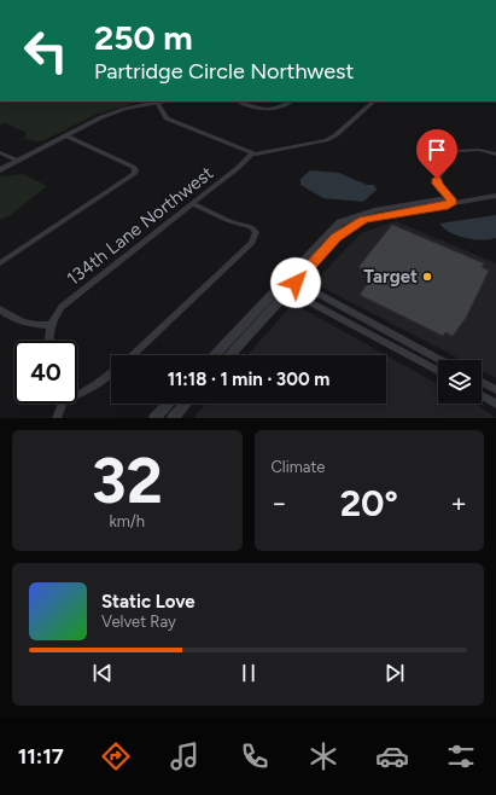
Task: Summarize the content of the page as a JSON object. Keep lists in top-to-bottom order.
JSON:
{
  "streets": {
    "street": ["134th Lane Northwest"]
  },
  "places": ["Target"],
  "page": {
    "turn": ["250 m", "Partridge Circle Northwest"],
    "limit": "40",
    "trip": "11:18 · 1 min · 300 m",
    "tile": [
      ["32", "km/h"],
      "Climate"
    ],
    "heat": ["−", "20°", "+"],
    "song": ["Static Love", "Velvet Ray"],
    "tabs": "11:17"
  }
}
